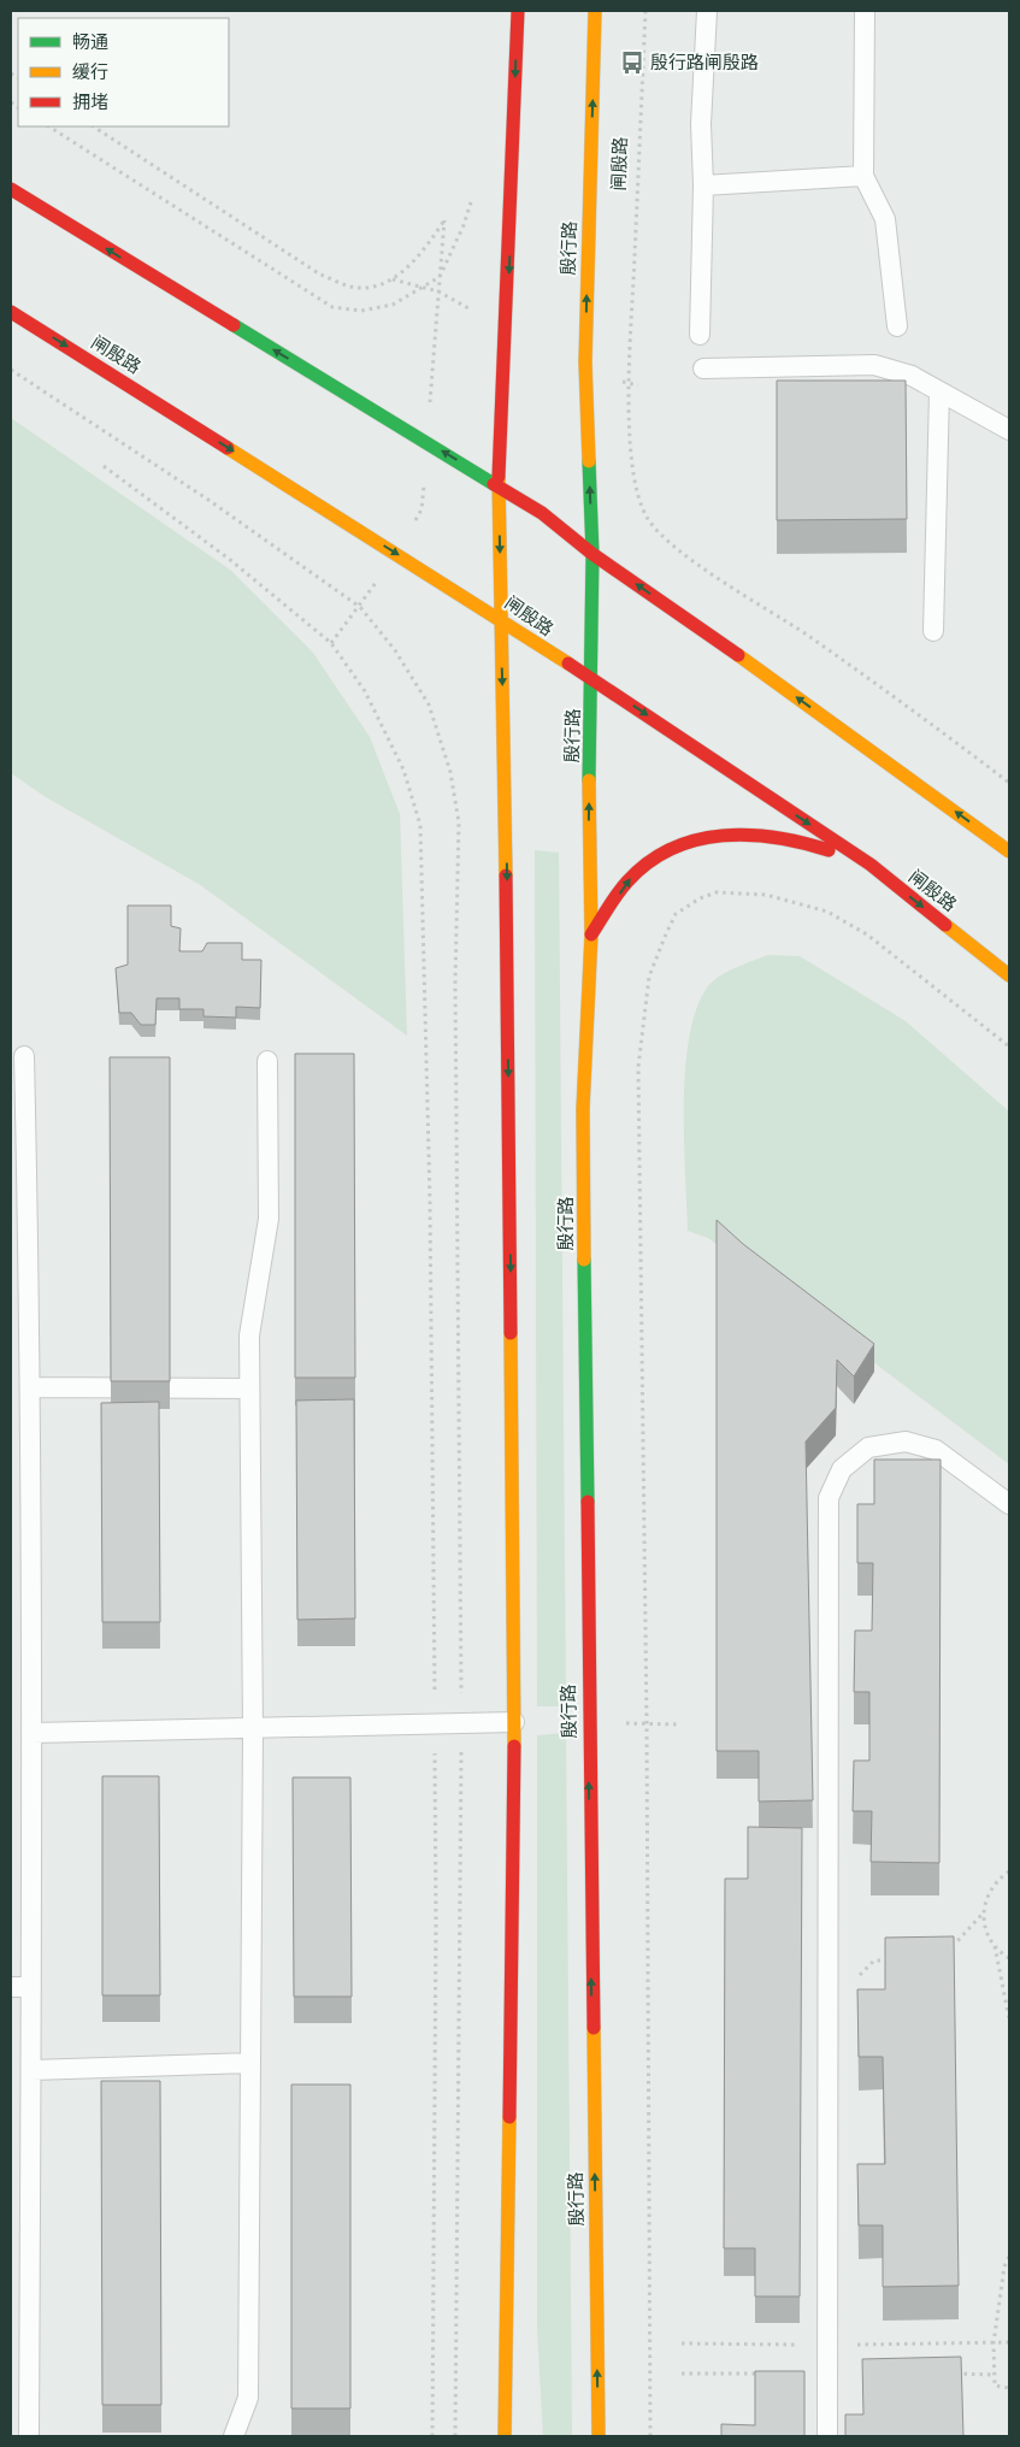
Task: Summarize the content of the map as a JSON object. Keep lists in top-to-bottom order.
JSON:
{
  "streets": {
    "main road": ["闸殷路", "殷行路"]
  },
  "crossings": [
    ["闸殷路", "殷行路"]
  ],
  "one_way": ["闸殷路"],
  "places": {
    "bus stop": ["殷行路闸殷路"]
  },
  "legend": ["畅通", "缓行", "拥堵"]
}
